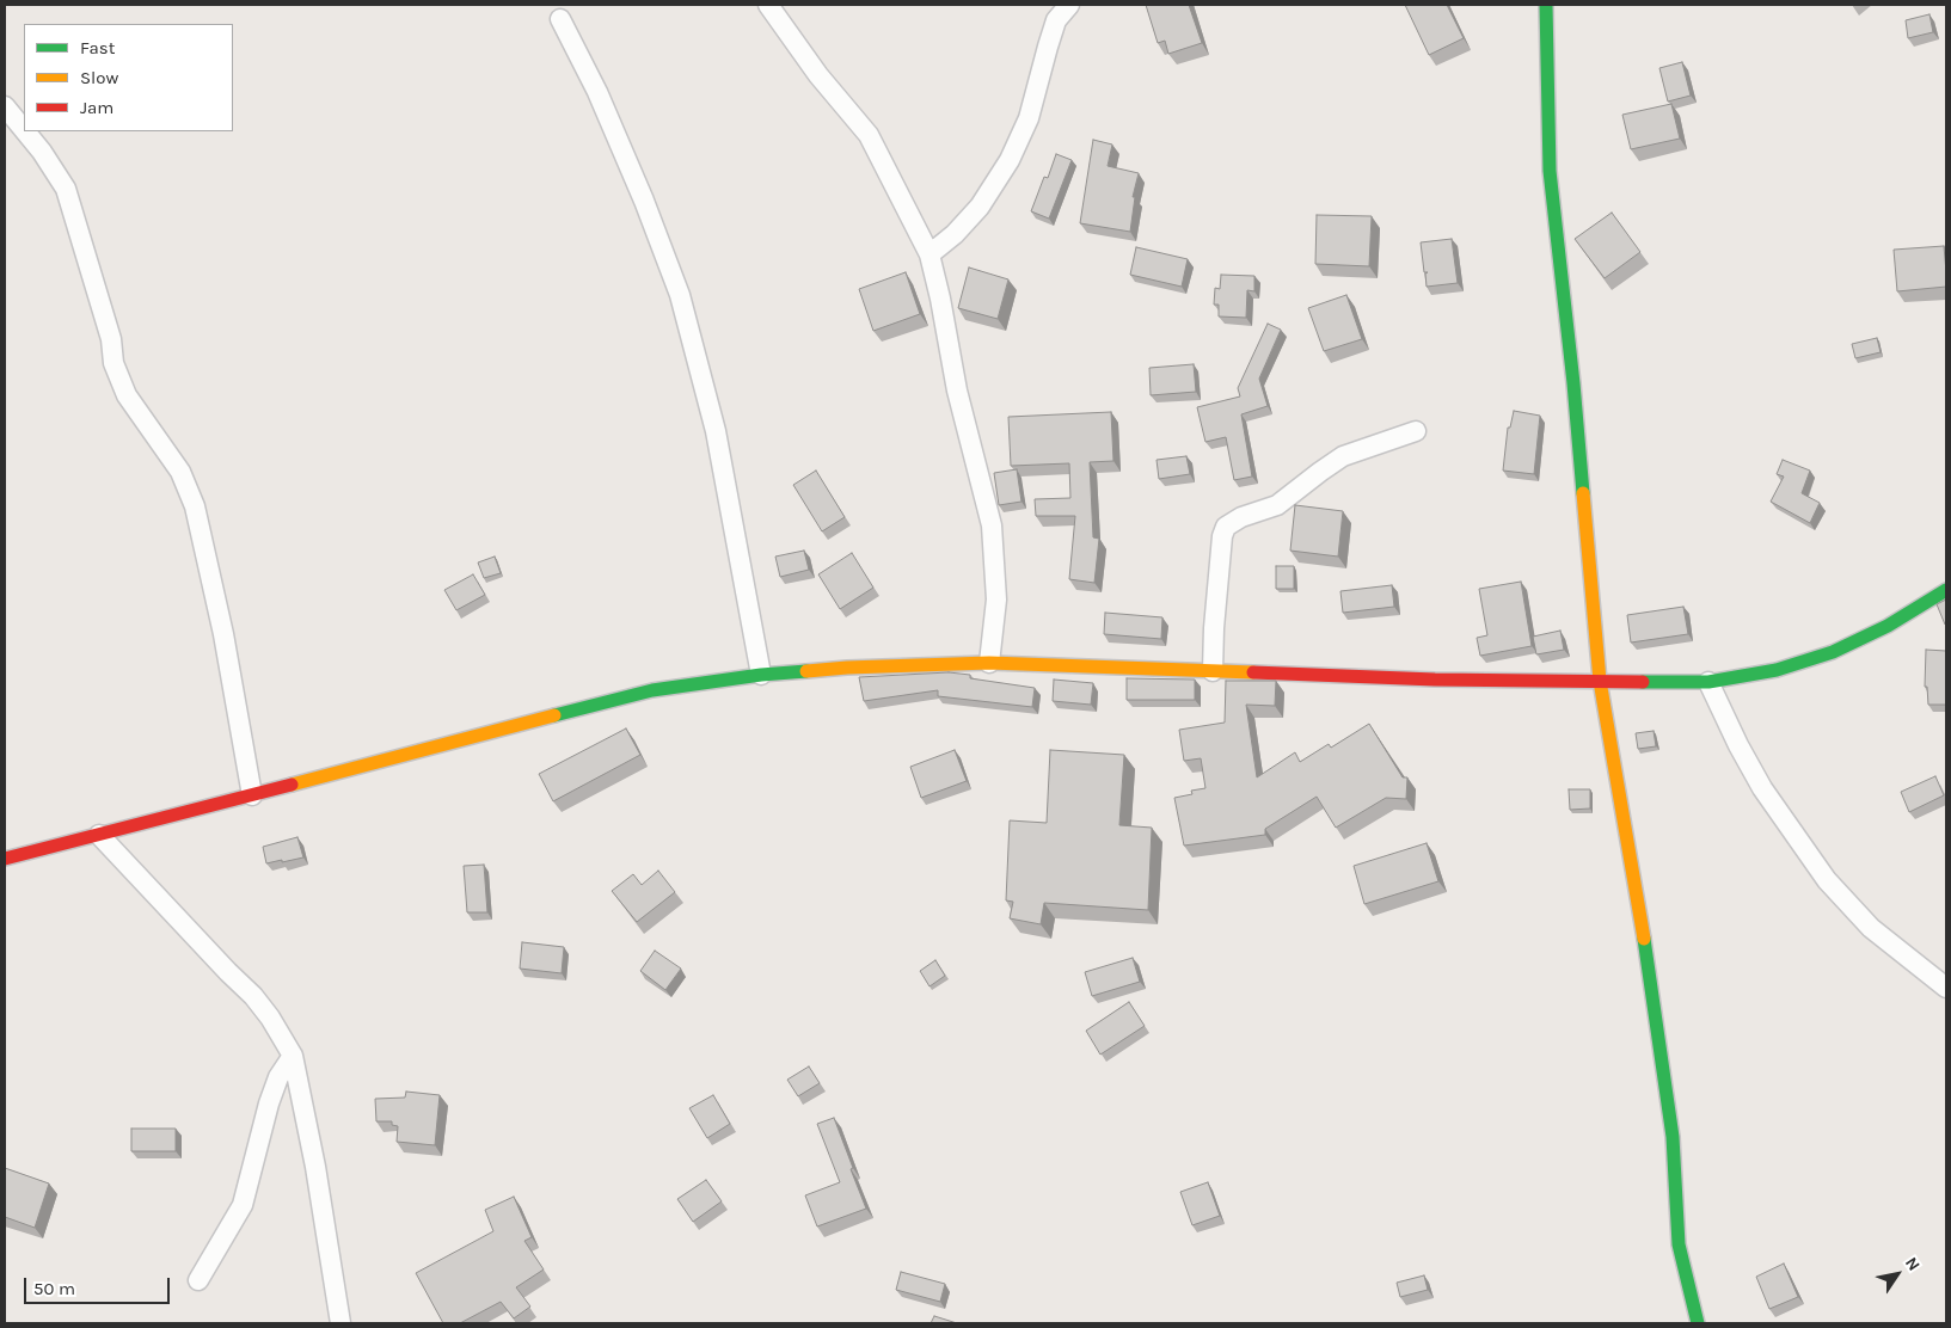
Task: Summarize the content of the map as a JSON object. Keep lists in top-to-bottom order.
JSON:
{
  "legend": ["Fast", "Slow", "Jam"],
  "scale_bar": "50 m",
  "north": "top right"
}
